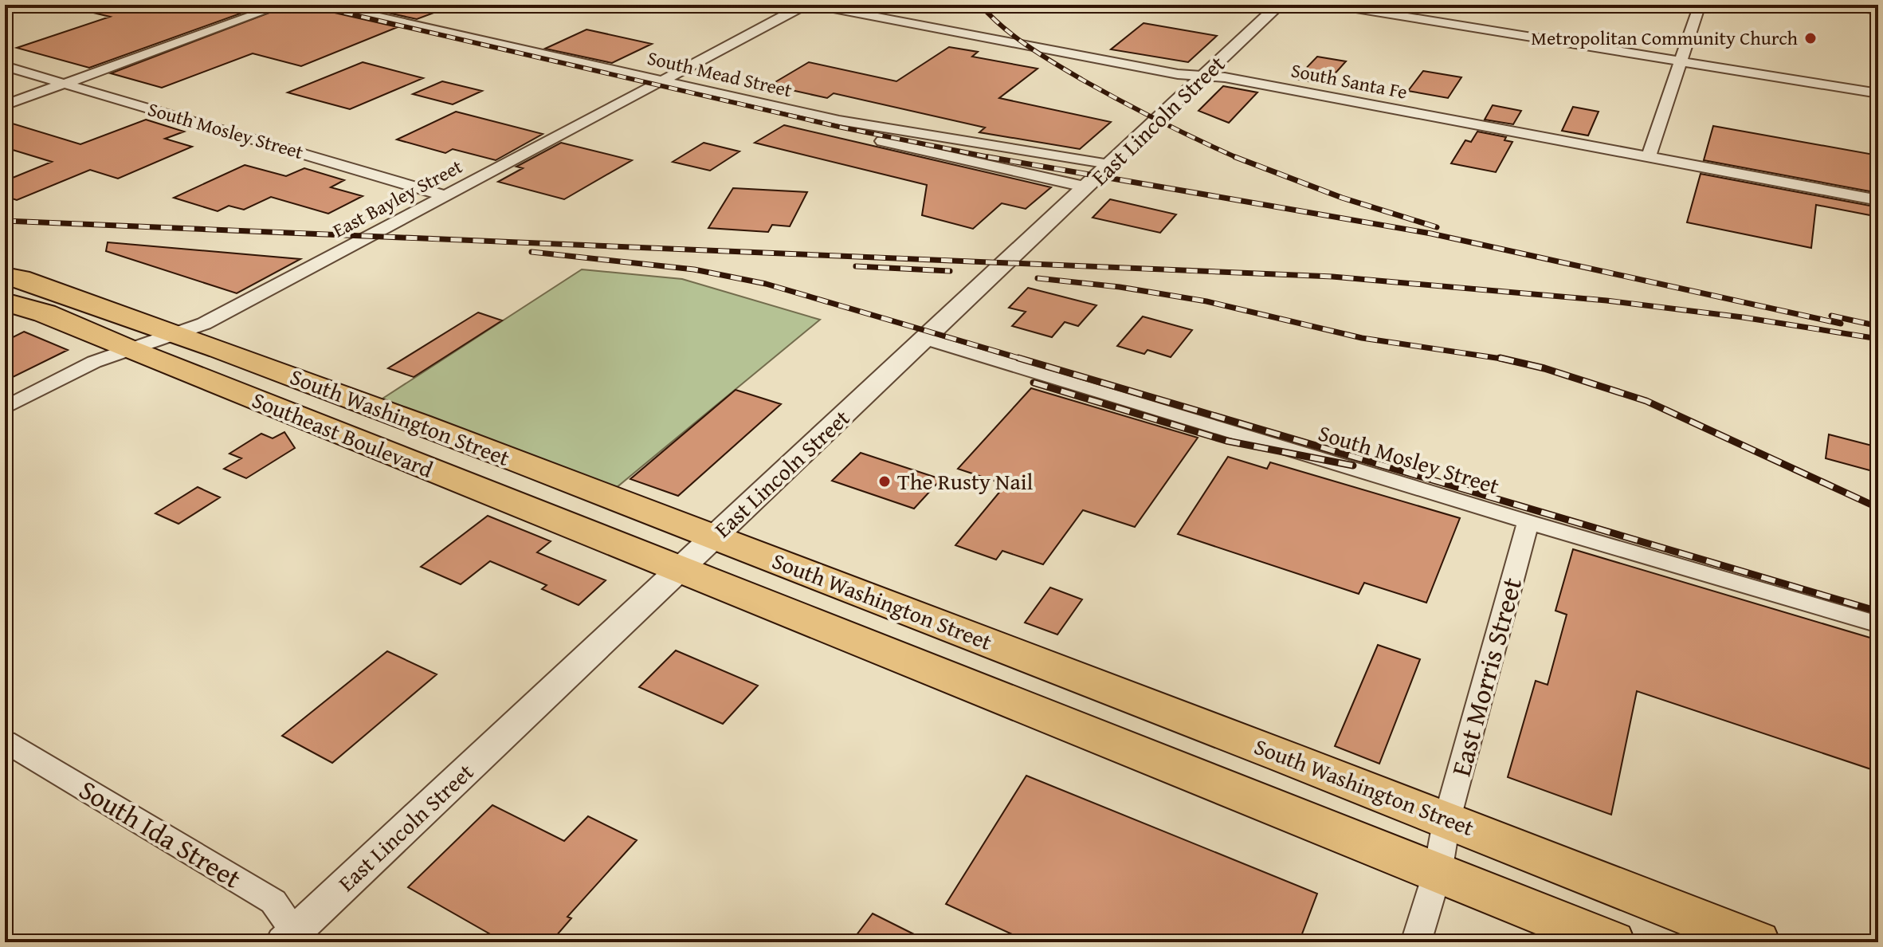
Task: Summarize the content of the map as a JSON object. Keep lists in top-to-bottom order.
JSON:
{
  "streets": {
    "main road": ["South Washington Street", "Southeast Boulevard"],
    "street": [
      "South Mead Street",
      "South Santa Fe",
      "East Lincoln Street",
      "South Mosley Street",
      "East Bayley Street",
      "East Morris Street",
      "South Ida Street"
    ]
  },
  "crossings": [
    ["South Mead Street", "East Lincoln Street"],
    ["South Mead Street", "East Bayley Street"],
    ["South Santa Fe", "East Lincoln Street"],
    ["East Lincoln Street", "South Mosley Street"],
    ["East Lincoln Street", "South Washington Street"],
    ["East Lincoln Street", "Southeast Boulevard"],
    ["East Lincoln Street", "South Ida Street"],
    ["South Mosley Street", "East Bayley Street"],
    ["South Mosley Street", "East Morris Street"],
    ["East Bayley Street", "South Washington Street"],
    ["East Bayley Street", "Southeast Boulevard"],
    ["South Washington Street", "Southeast Boulevard"],
    ["South Washington Street", "East Morris Street"]
  ],
  "places": ["Metropolitan Community Church", "The Rusty Nail"]
}
